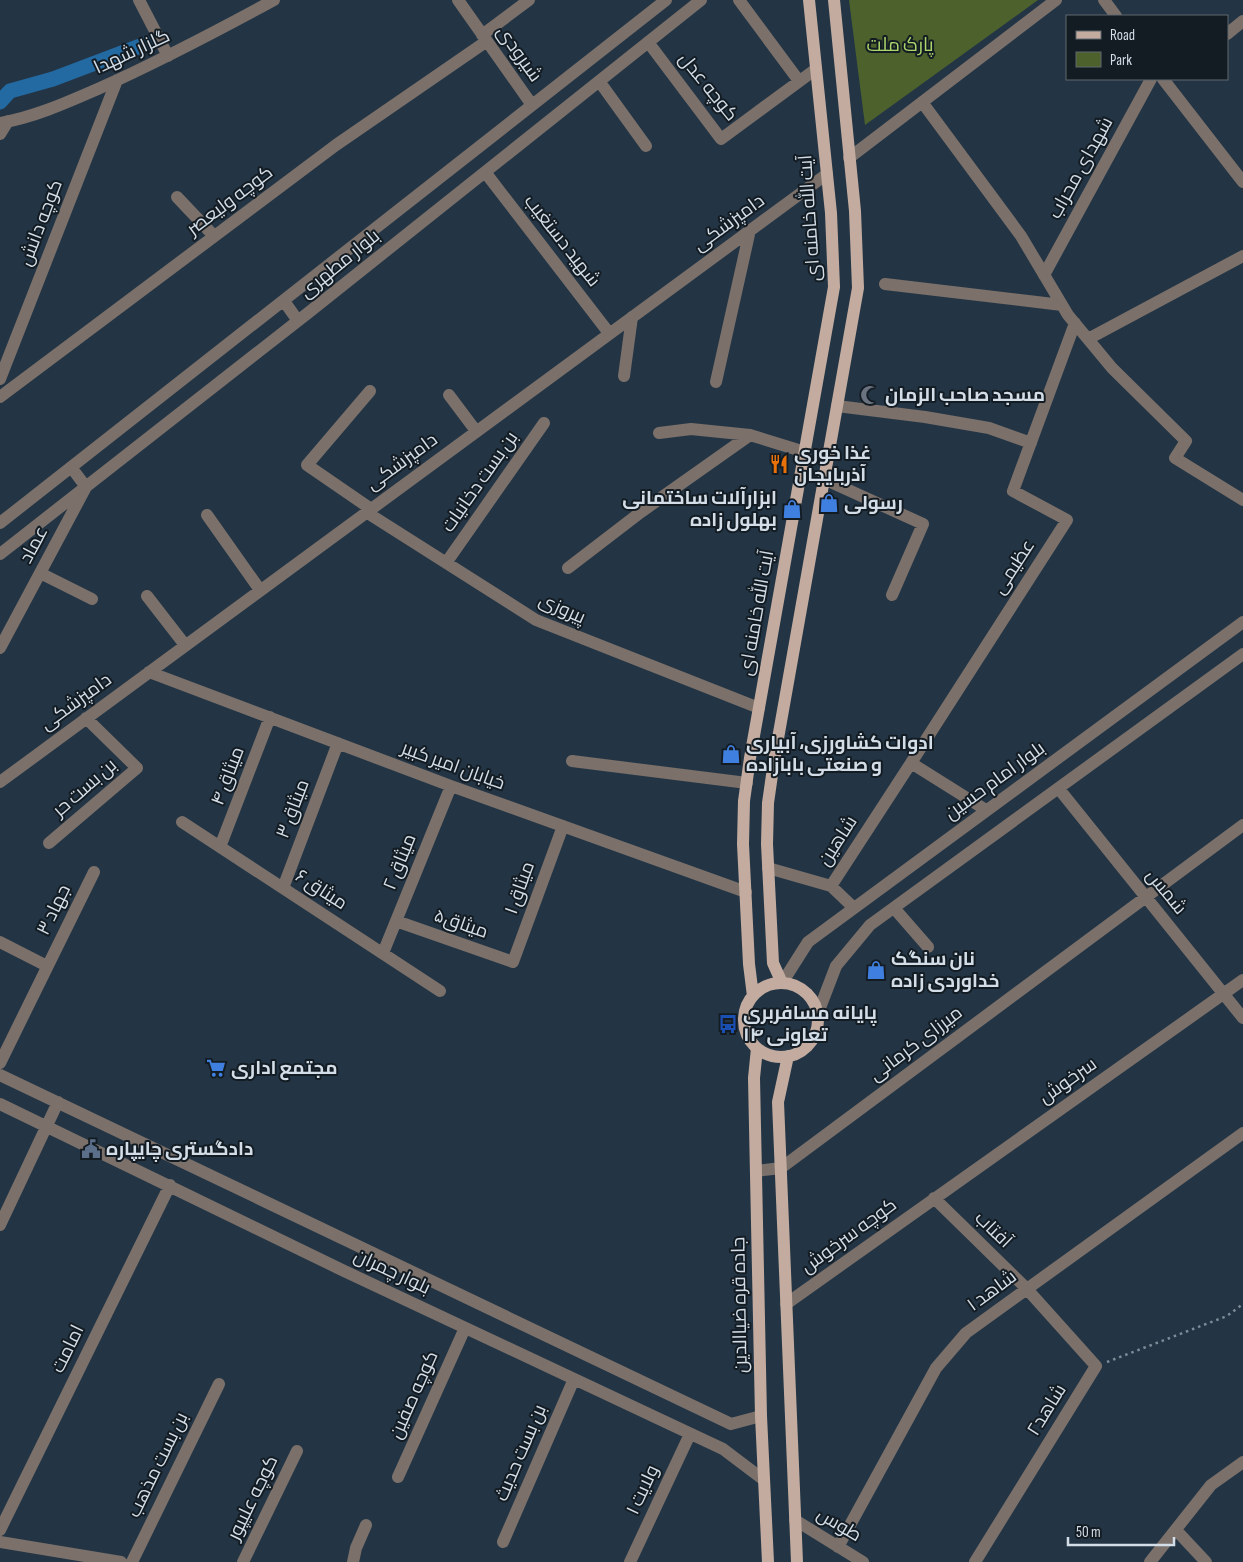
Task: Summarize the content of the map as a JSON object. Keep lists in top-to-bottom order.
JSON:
{
  "streets": {
    "main road": ["آیت الله خامنه ای", "جاده قره ضیاالدین"],
    "street": [
      "گلزار شهدا",
      "شیرودی",
      "کوچه عدل",
      "شهدای محراب",
      "کوچه ولیعصر",
      "کوچه دانش",
      "دامپزشکی",
      "شهید دستغیب",
      "بلوار مطهری",
      "بن بست دخانیات",
      "عماد",
      "عظیمی",
      "پیروزی",
      "خیابان امیر کبیر",
      "میثاق ۴",
      "بلوار امام حسین",
      "بن بست حر",
      "میثاق ۳",
      "شاهین",
      "میثاق ۲",
      "میثاق ۱",
      "میثاق ۶",
      "شمس",
      "جهاد ۳",
      "میثاق۵",
      "میرزای کرمانی",
      "سرخوش",
      "آفتاب",
      "کوچه سرخوش",
      "بلوار چمران",
      "شاهد ۱",
      "امامت",
      "کوچه صفین",
      "شاهد۲",
      "بن بست حدیث",
      "بن بست مذهب",
      "ولایت ۱",
      "کوچه علیپور",
      "طوس"
    ]
  },
  "crossings": [
    ["گلزار شهدا", "کوچه دانش"],
    ["شیرودی", "کوچه ولیعصر"],
    ["شیرودی", "بلوار مطهری"],
    ["کوچه عدل", "آیت الله خامنه ای"],
    ["کوچه عدل", "بلوار مطهری"],
    ["آیت الله خامنه ای", "دامپزشکی"],
    ["آیت الله خامنه ای", "پیروزی"],
    ["آیت الله خامنه ای", "خیابان امیر کبیر"],
    ["آیت الله خامنه ای", "بلوار امام حسین"],
    ["آیت الله خامنه ای", "جاده قره ضیاالدین"],
    ["دامپزشکی", "شهید دستغیب"],
    ["دامپزشکی", "پیروزی"],
    ["دامپزشکی", "خیابان امیر کبیر"],
    ["دامپزشکی", "بن بست حر"],
    ["شهید دستغیب", "بلوار مطهری"],
    ["بلوار مطهری", "عماد"],
    ["بن بست دخانیات", "پیروزی"],
    ["عظیمی", "شاهین"],
    ["خیابان امیر کبیر", "میثاق ۴"],
    ["خیابان امیر کبیر", "میثاق ۳"],
    ["خیابان امیر کبیر", "میثاق ۲"],
    ["خیابان امیر کبیر", "میثاق ۱"],
    ["میثاق ۴", "میثاق ۶"],
    ["بلوار امام حسین", "جاده قره ضیاالدین"],
    ["میثاق ۳", "میثاق ۶"],
    ["میثاق ۲", "میثاق ۶"],
    ["میثاق ۲", "میثاق۵"],
    ["میثاق ۱", "میثاق۵"],
    ["شمس", "میرزای کرمانی"],
    ["شمس", "سرخوش"],
    ["سرخوش", "آفتاب"],
    ["سرخوش", "کوچه سرخوش"],
    ["آفتاب", "کوچه سرخوش"],
    ["آفتاب", "شاهد ۱"],
    ["بلوار چمران", "جاده قره ضیاالدین"],
    ["بلوار چمران", "امامت"],
    ["بلوار چمران", "کوچه صفین"],
    ["بلوار چمران", "بن بست حدیث"],
    ["بلوار چمران", "ولایت ۱"],
    ["شاهد ۱", "طوس"]
  ],
  "parks": ["پارک ملت"],
  "places": {
    "mosque": ["مسجد صاحب الزمان"],
    "restaurant": ["غذا خوری آذربایجان"],
    "shop": [
      "رسولی",
      "ابزارآلات ساختمانی بهلول زاده",
      "ادوات کشاورزی، آبیاری و صنعتی بابازاده",
      "نان سنگک خداوردی زاده"
    ],
    "bus stop": ["پایانه مسافربری تعاونی ۱۴"],
    "supermarket": ["مجتمع اداری"],
    "public building": ["دادگستری چایپاره"]
  },
  "legend": ["Road", "Park"],
  "scale_bar": "50 m"
}
